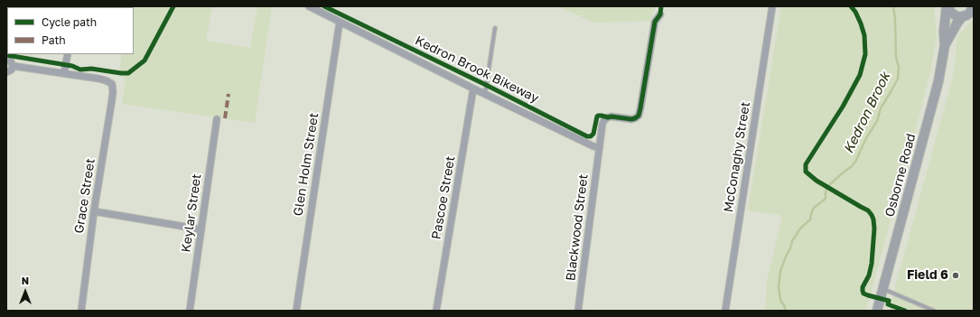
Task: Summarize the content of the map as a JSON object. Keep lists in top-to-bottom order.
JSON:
{
  "streets": {
    "street": [
      "McConaghy Street",
      "Glen Holm Street",
      "Osborne Road",
      "Grace Street",
      "Pascoe Street",
      "Keylar Street",
      "Blackwood Street"
    ],
    "cycle path": ["Kedron Brook Bikeway"]
  },
  "water": ["Kedron Brook"],
  "places": ["Field 6"],
  "legend": ["Cycle path", "Path"],
  "north": "top"
}
